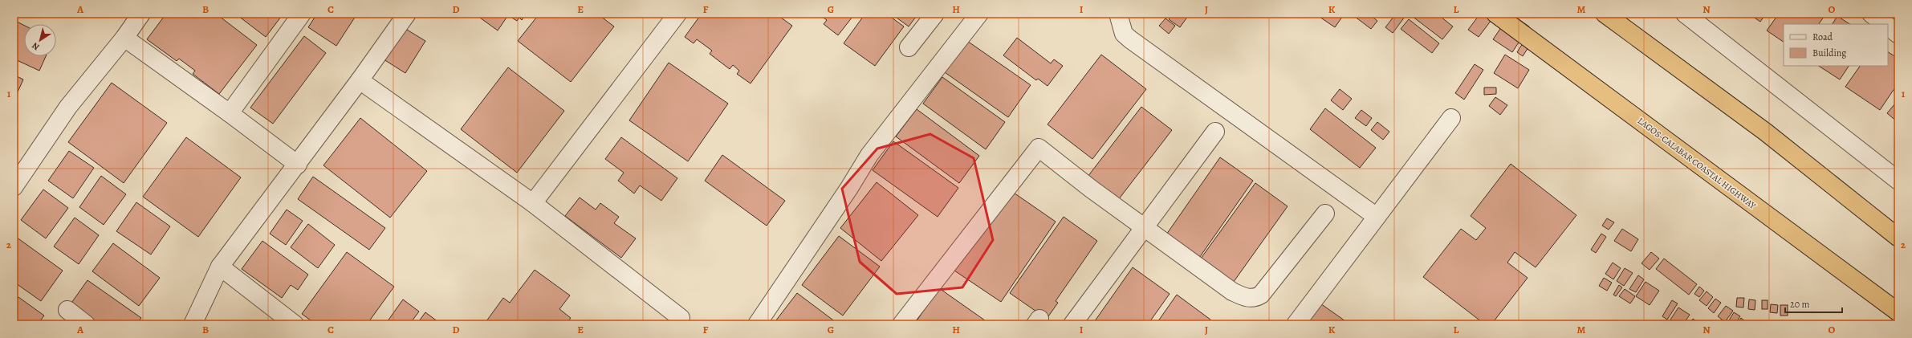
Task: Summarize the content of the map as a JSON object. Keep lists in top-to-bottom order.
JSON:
{
  "streets": {
    "highway": ["LAGOS-CALABAR COASTAL HIGHWAY"]
  },
  "legend": ["Road", "Building"],
  "scale_bar": "20 m",
  "north": "bottom left",
  "grid": {
    "columns": [
      "A",
      "B",
      "C",
      "D",
      "E",
      "F",
      "G",
      "H",
      "I",
      "J",
      "K",
      "L",
      "M",
      "N",
      "O"
    ],
    "rows": ["1", "2"]
  }
}
